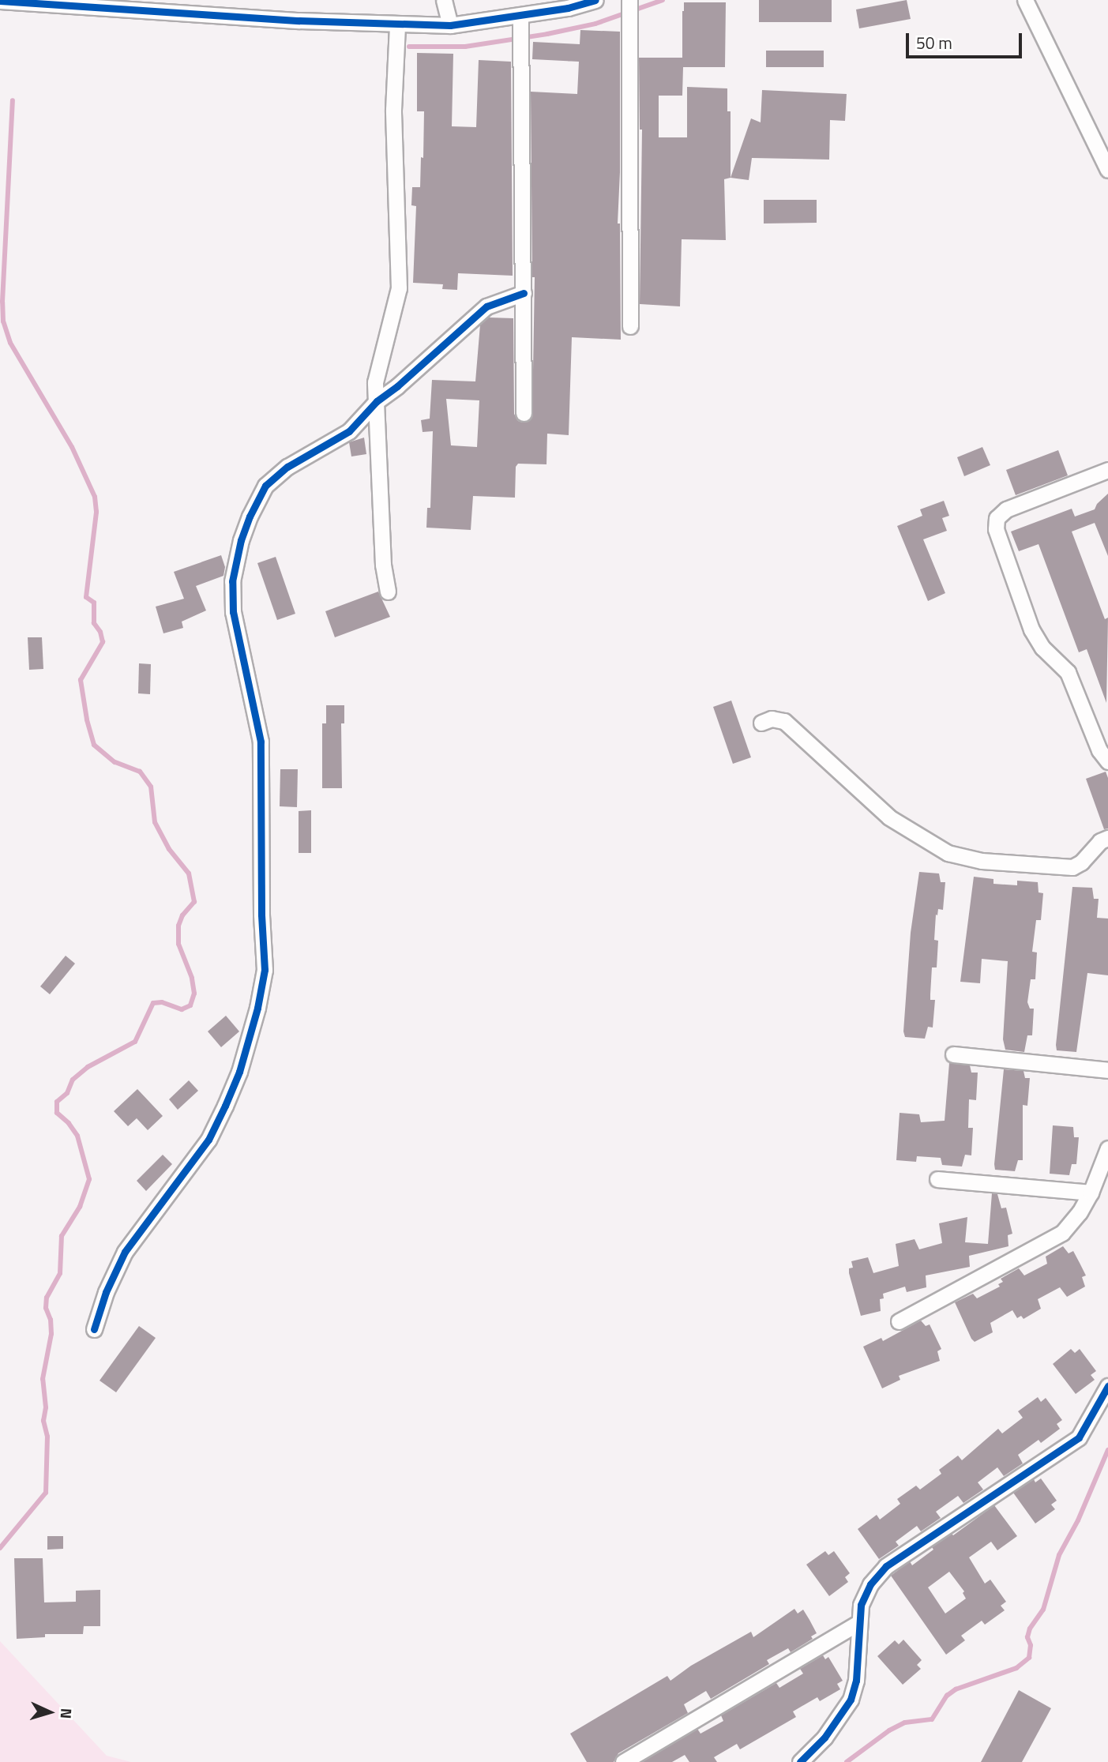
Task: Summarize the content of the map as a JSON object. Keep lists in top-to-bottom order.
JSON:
{
  "scale_bar": "50 m",
  "north": "right"
}
